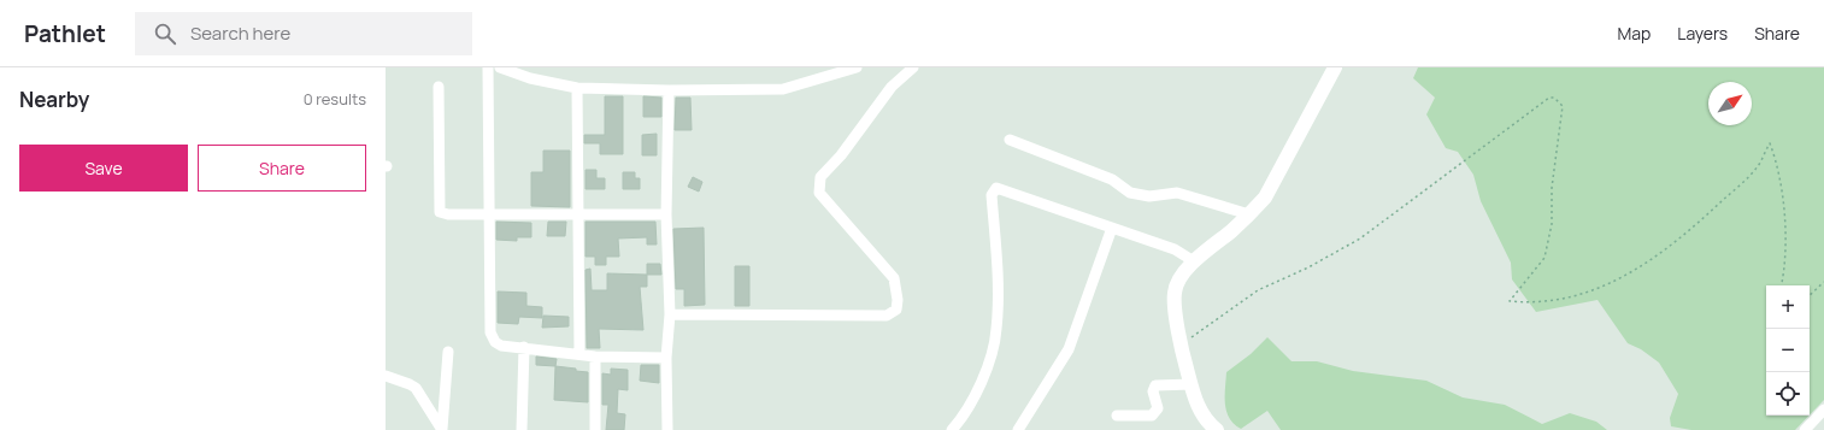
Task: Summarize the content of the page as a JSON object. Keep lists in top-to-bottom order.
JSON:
{
  "north": "top right",
  "page": {
    "header": "Pathlet",
    "search": "Search here",
    "nav": ["Map", "Layers", "Share"],
    "heading": ["Nearby", "0 results"],
    "buttons": ["Save", "Share"],
    "map_buttons": ["+", "−"]
  }
}
